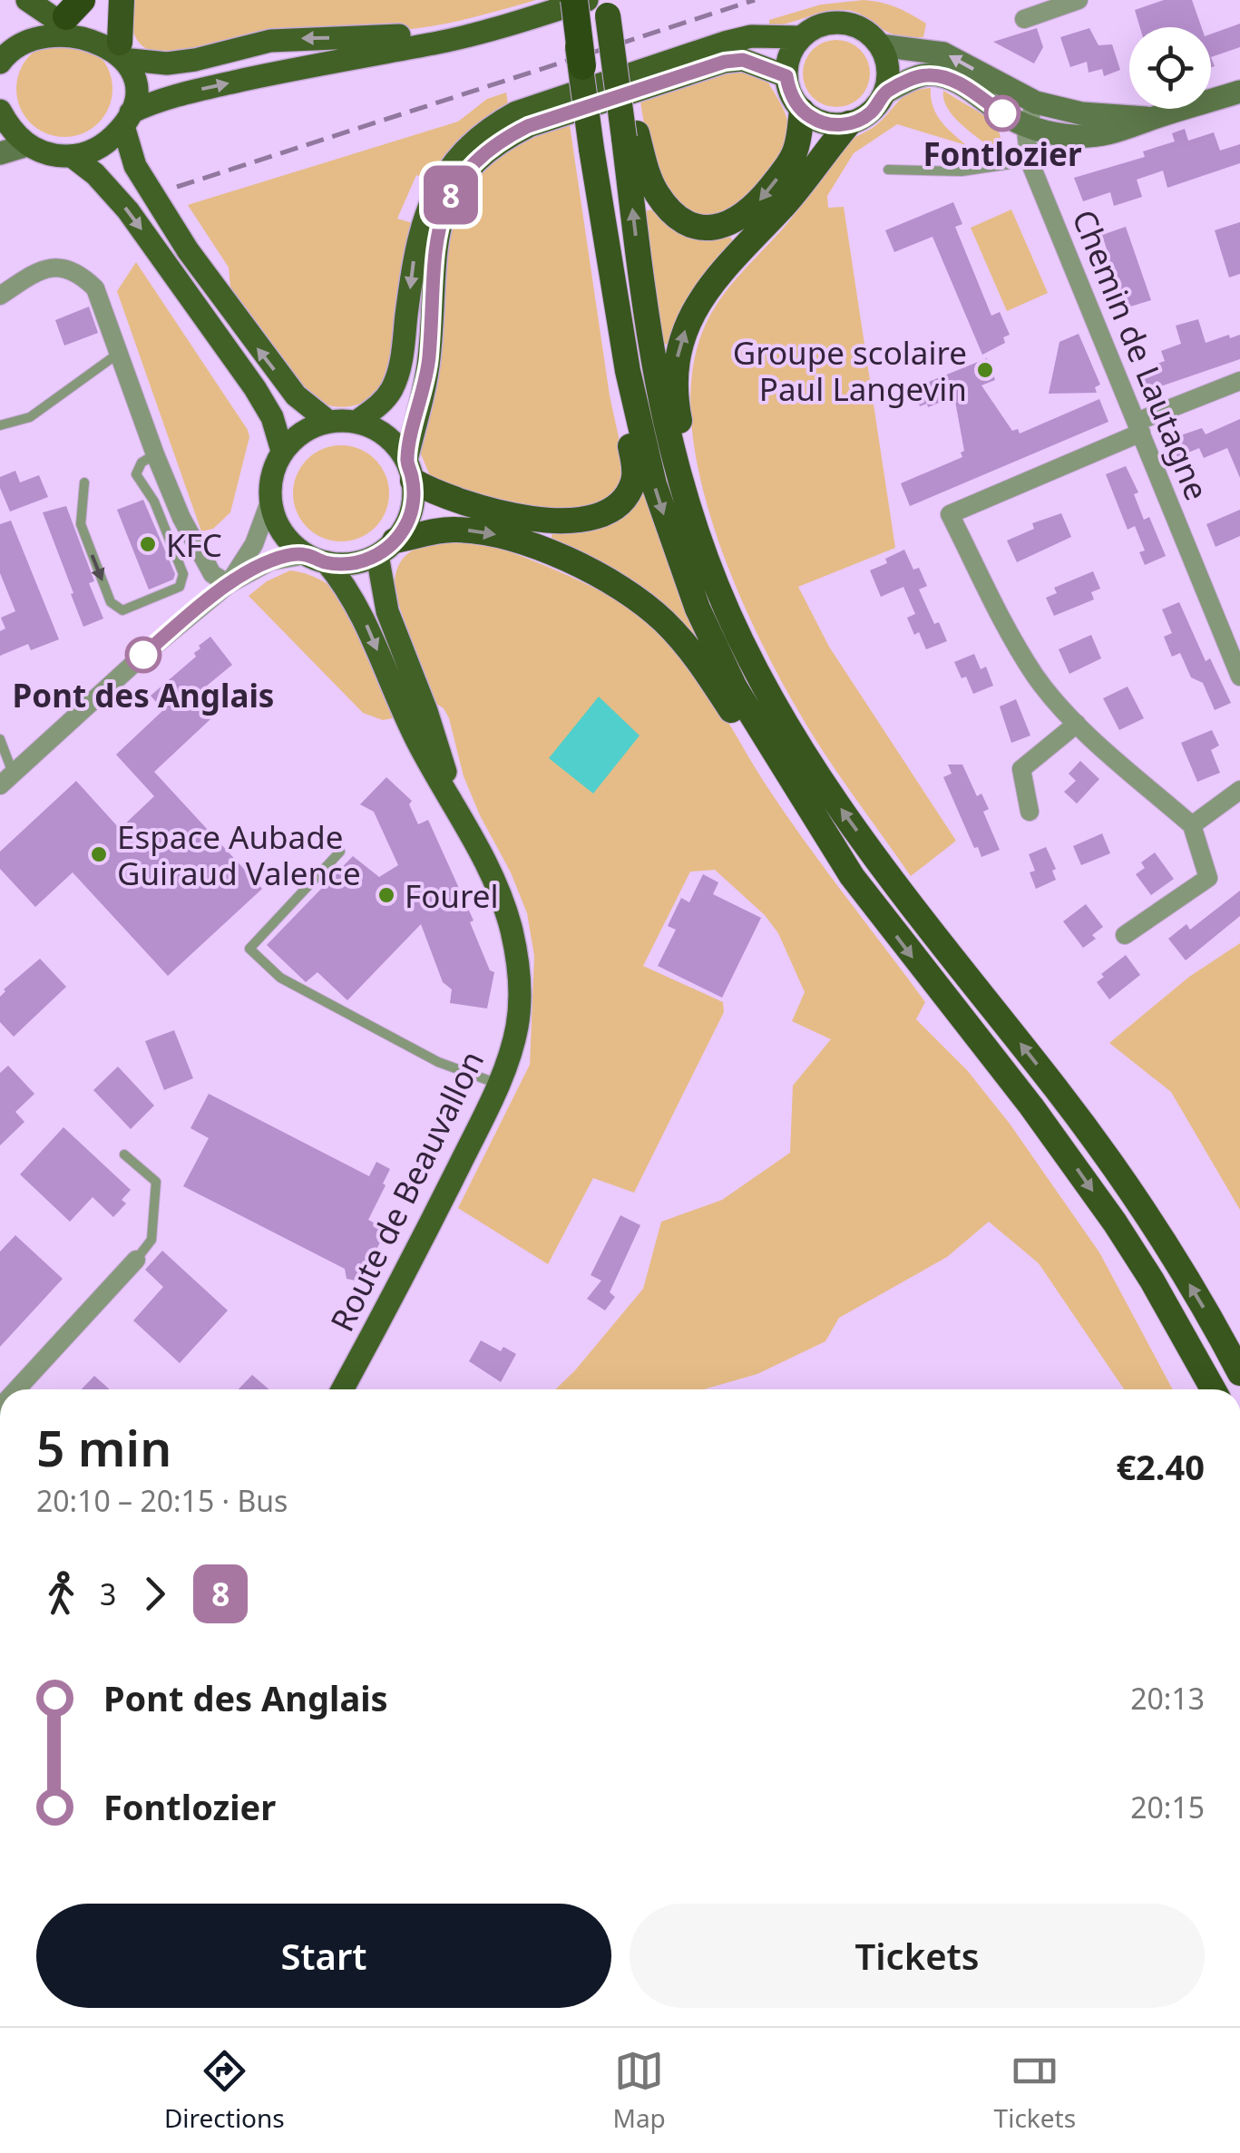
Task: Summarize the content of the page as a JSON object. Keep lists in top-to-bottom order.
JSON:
{
  "streets": {
    "main road": ["Route de Beauvallon"],
    "street": ["Chemin de Lautagne"]
  },
  "places": [
    "Fontlozier",
    "Groupe scolaire Paul Langevin",
    "KFC",
    "Pont des Anglais",
    "Espace Aubade Guiraud Valence",
    "Fourel"
  ],
  "lines": ["bus line 8"],
  "page": {
    "on_map": "8",
    "heading": ["5 min", "20:10 – 20:15 · Bus", "€2.40"],
    "legs": ["3", "8"],
    "list": [
      {
        "name": "Pont des Anglais",
        "value": "20:13"
      },
      {
        "name": "Fontlozier",
        "value": "20:15"
      }
    ],
    "buttons": ["Start", "Tickets"],
    "tabs": ["Directions", "Map", "Tickets"]
  }
}
